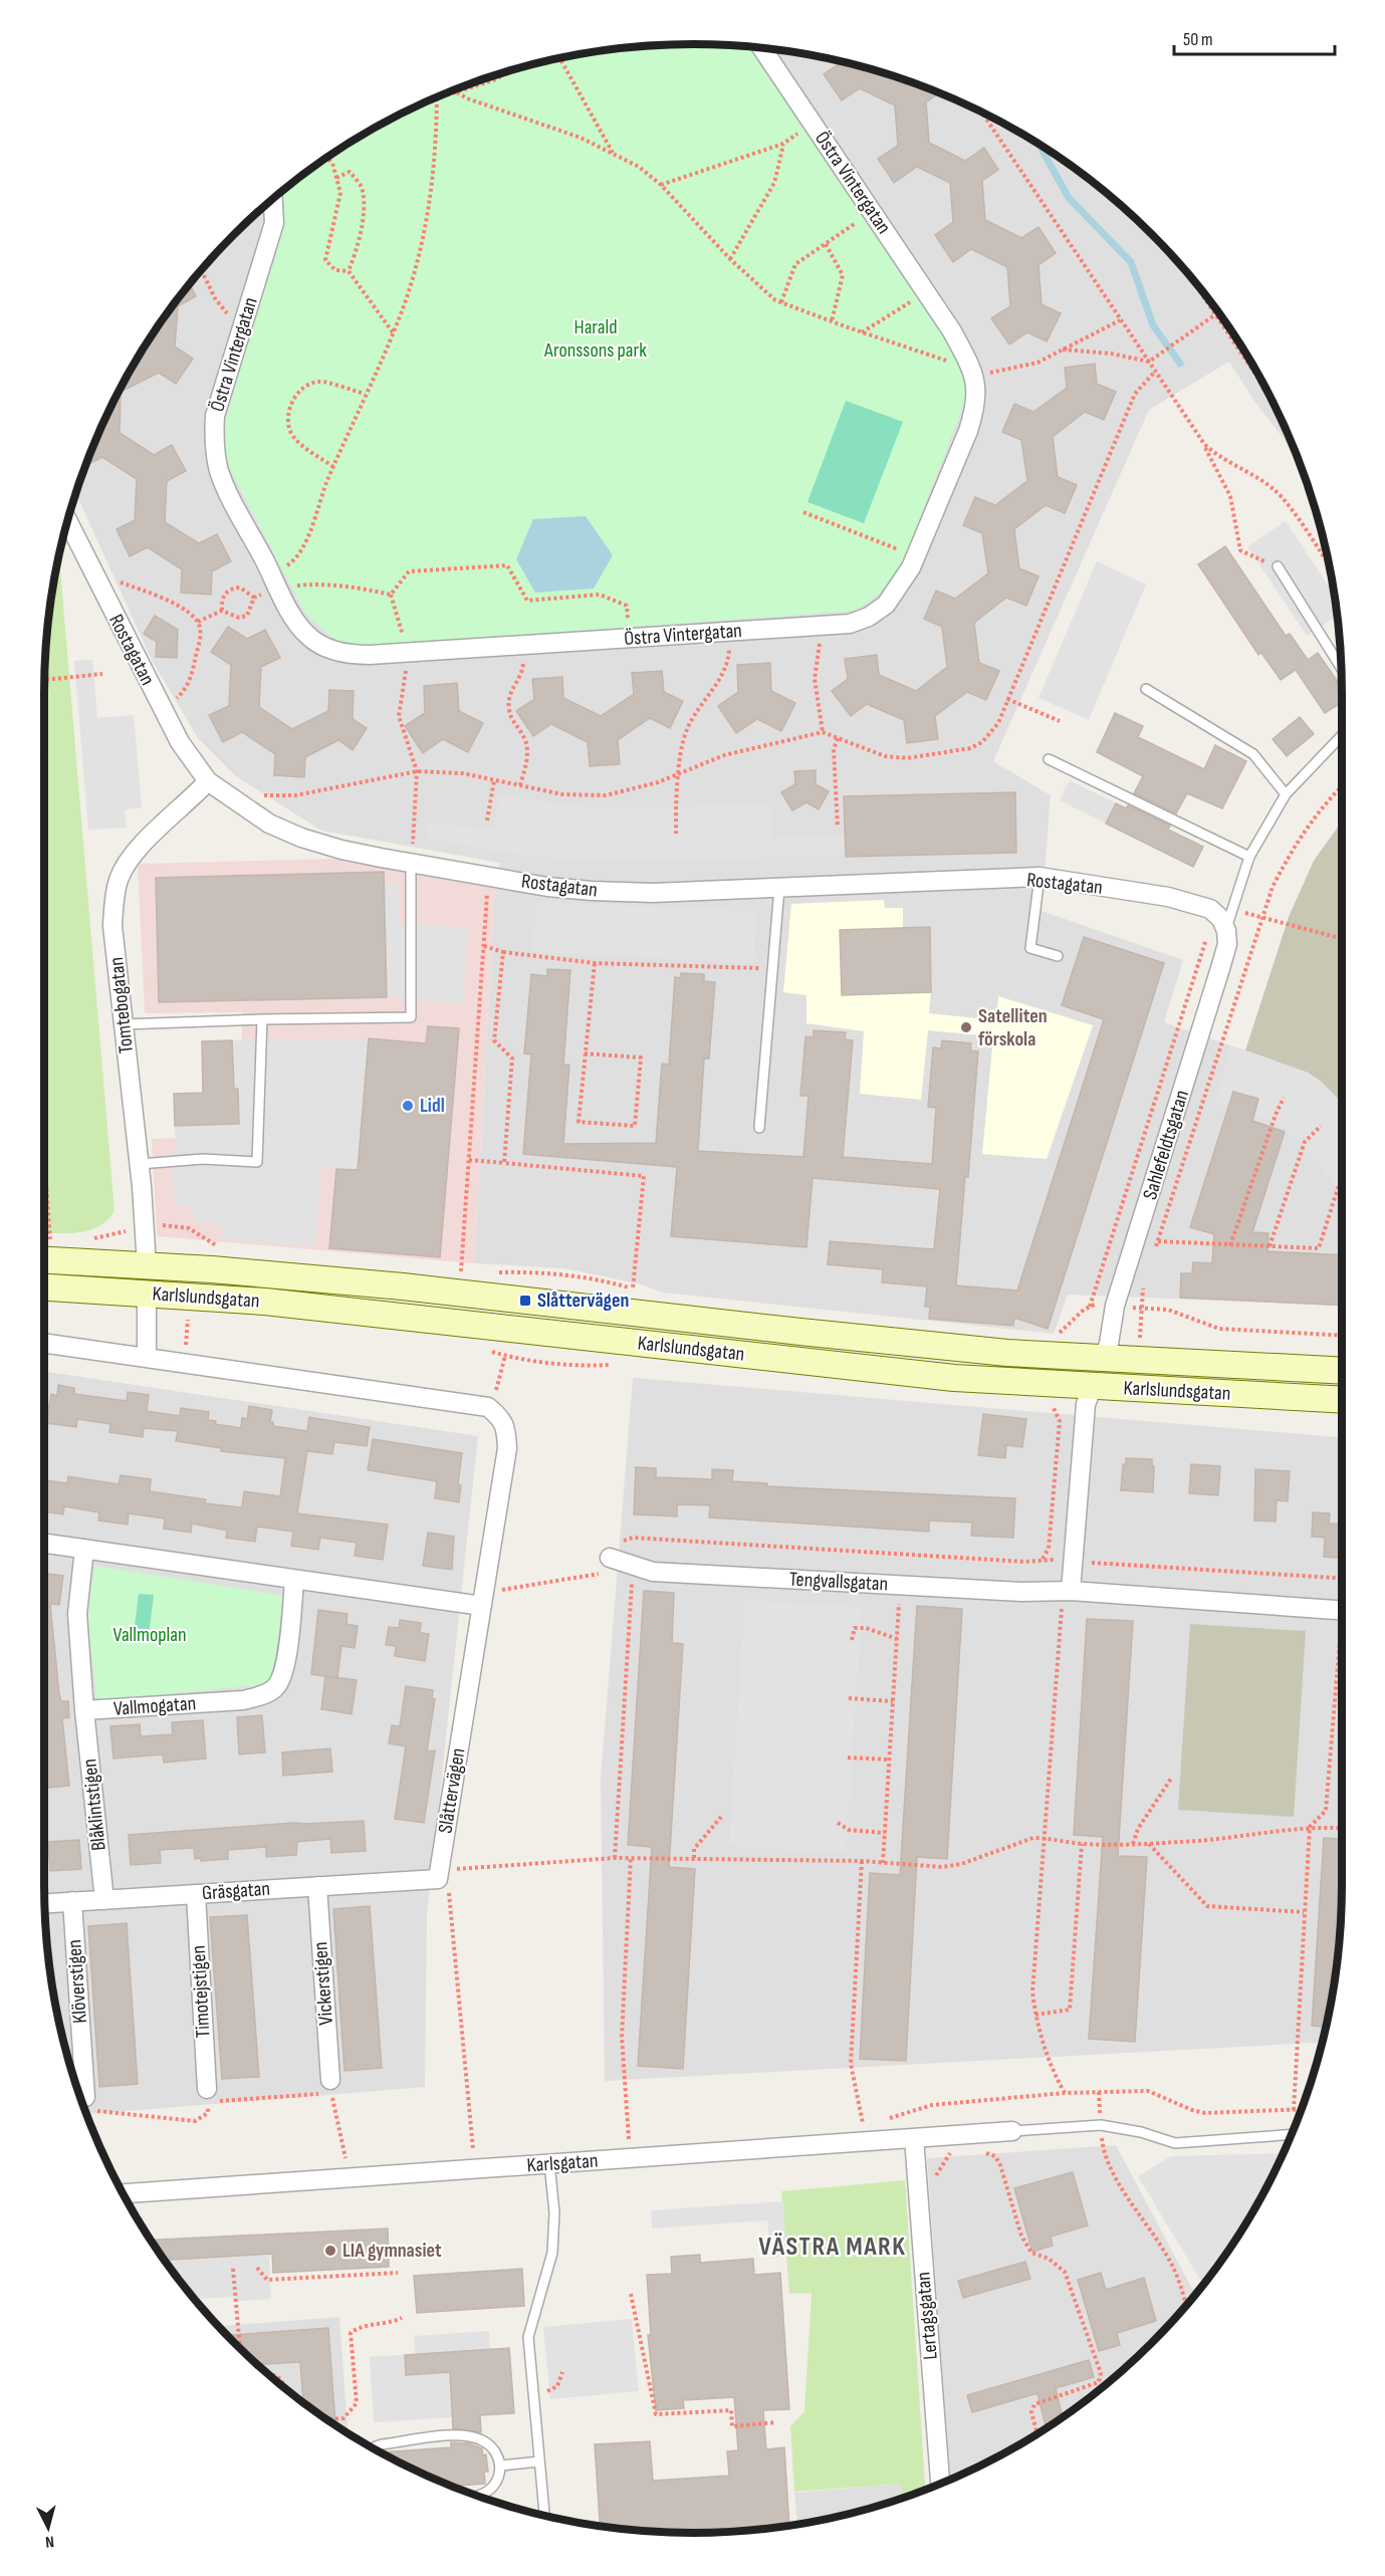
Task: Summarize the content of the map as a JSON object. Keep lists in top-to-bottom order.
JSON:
{
  "streets": {
    "main road": ["Karlslundsgatan"],
    "street": [
      "Östra Vintergatan",
      "Rostagatan",
      "Tomtebogatan",
      "Sahlefeldtsgatan",
      "Tengvallsgatan",
      "Vallmogatan",
      "Slåttervägen",
      "Blåklintstigen",
      "Gräsgatan",
      "Klöverstigen",
      "Vickerstigen",
      "Timotejstigen",
      "Karlsgatan",
      "Lertagsgatan"
    ]
  },
  "crossings": [
    ["Rostagatan", "Tomtebogatan"],
    ["Tomtebogatan", "Karlslundsgatan"],
    ["Sahlefeldtsgatan", "Karlslundsgatan"],
    ["Vallmogatan", "Blåklintstigen"],
    ["Slåttervägen", "Gräsgatan"],
    ["Blåklintstigen", "Gräsgatan"],
    ["Gräsgatan", "Klöverstigen"],
    ["Gräsgatan", "Vickerstigen"],
    ["Gräsgatan", "Timotejstigen"],
    ["Karlsgatan", "Lertagsgatan"]
  ],
  "districts": ["VÄSTRA MARK"],
  "parks": ["Harald Aronssons park", "Vallmoplan"],
  "places": {
    "other": ["Satelliten förskola", "Lidl", "LIA gymnasiet"],
    "transit": ["Slåttervägen"]
  },
  "scale_bar": "50 m",
  "north": "bottom"
}
